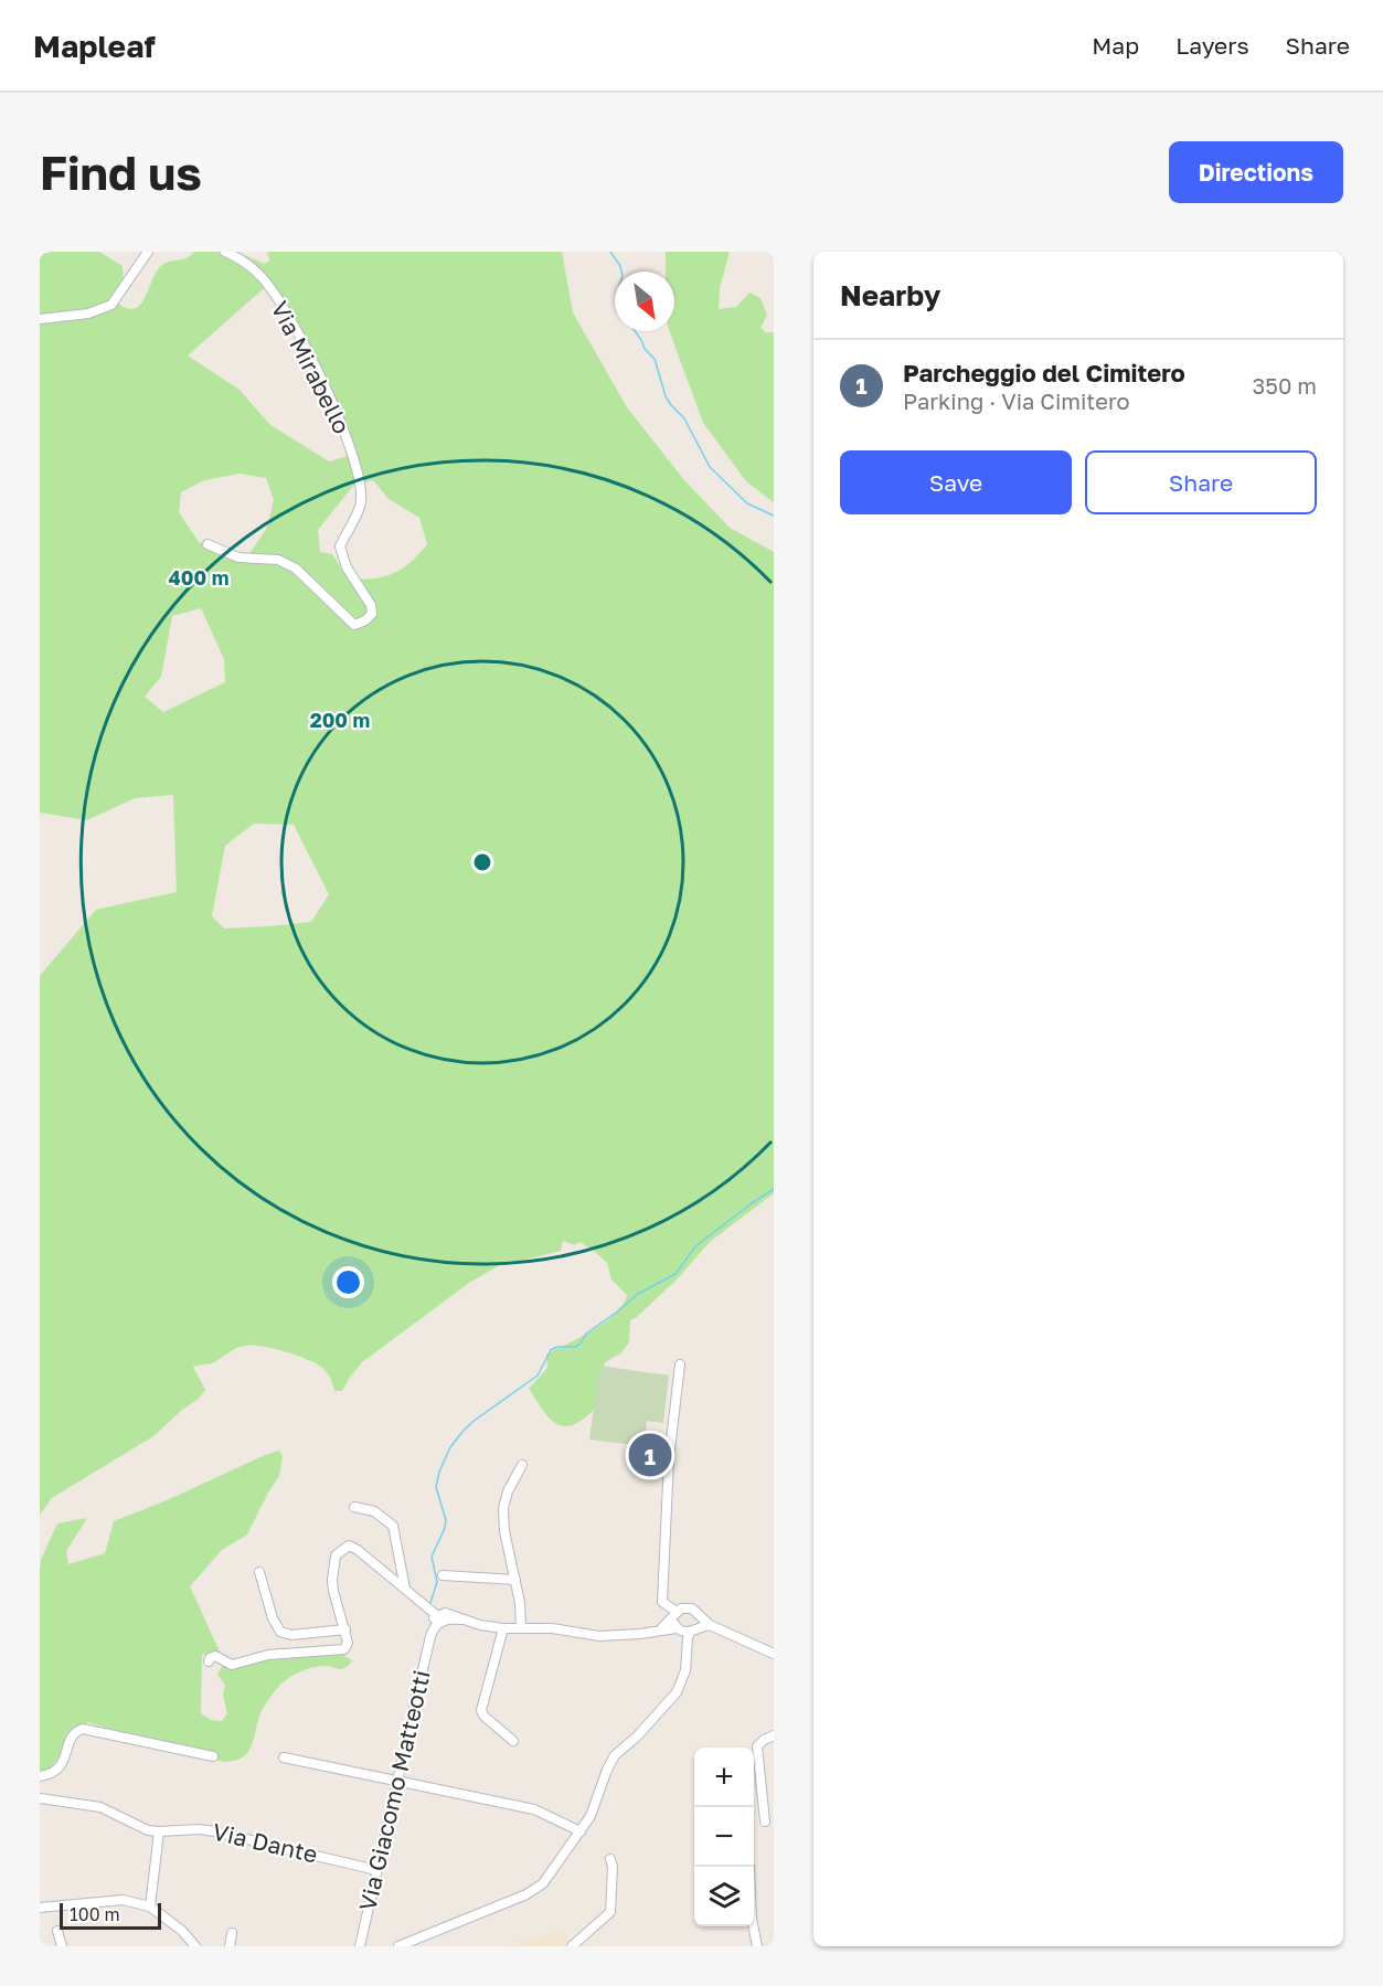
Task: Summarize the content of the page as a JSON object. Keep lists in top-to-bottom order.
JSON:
{
  "streets": {
    "street": ["Via Mirabello", "Via Giacomo Matteotti", "Via Dante"]
  },
  "crossings": [
    ["Via Giacomo Matteotti", "Via Dante"]
  ],
  "scale_bar": "100 m",
  "north": "bottom right",
  "page": {
    "header": "Mapleaf",
    "nav": ["Map", "Layers", "Share"],
    "buttons": [
      "Directions",
      ["Save", "Share"]
    ],
    "title": "Find us",
    "heading": "Nearby",
    "list": [
      {
        "mark": "1",
        "name": "Parcheggio del Cimitero",
        "note": "Parking · Via Cimitero",
        "value": "350 m"
      }
    ],
    "pins": "1",
    "map_buttons": ["+", "−"],
    "scale": "100 m"
  },
  "rings": ["400 m", "200 m"]
}
